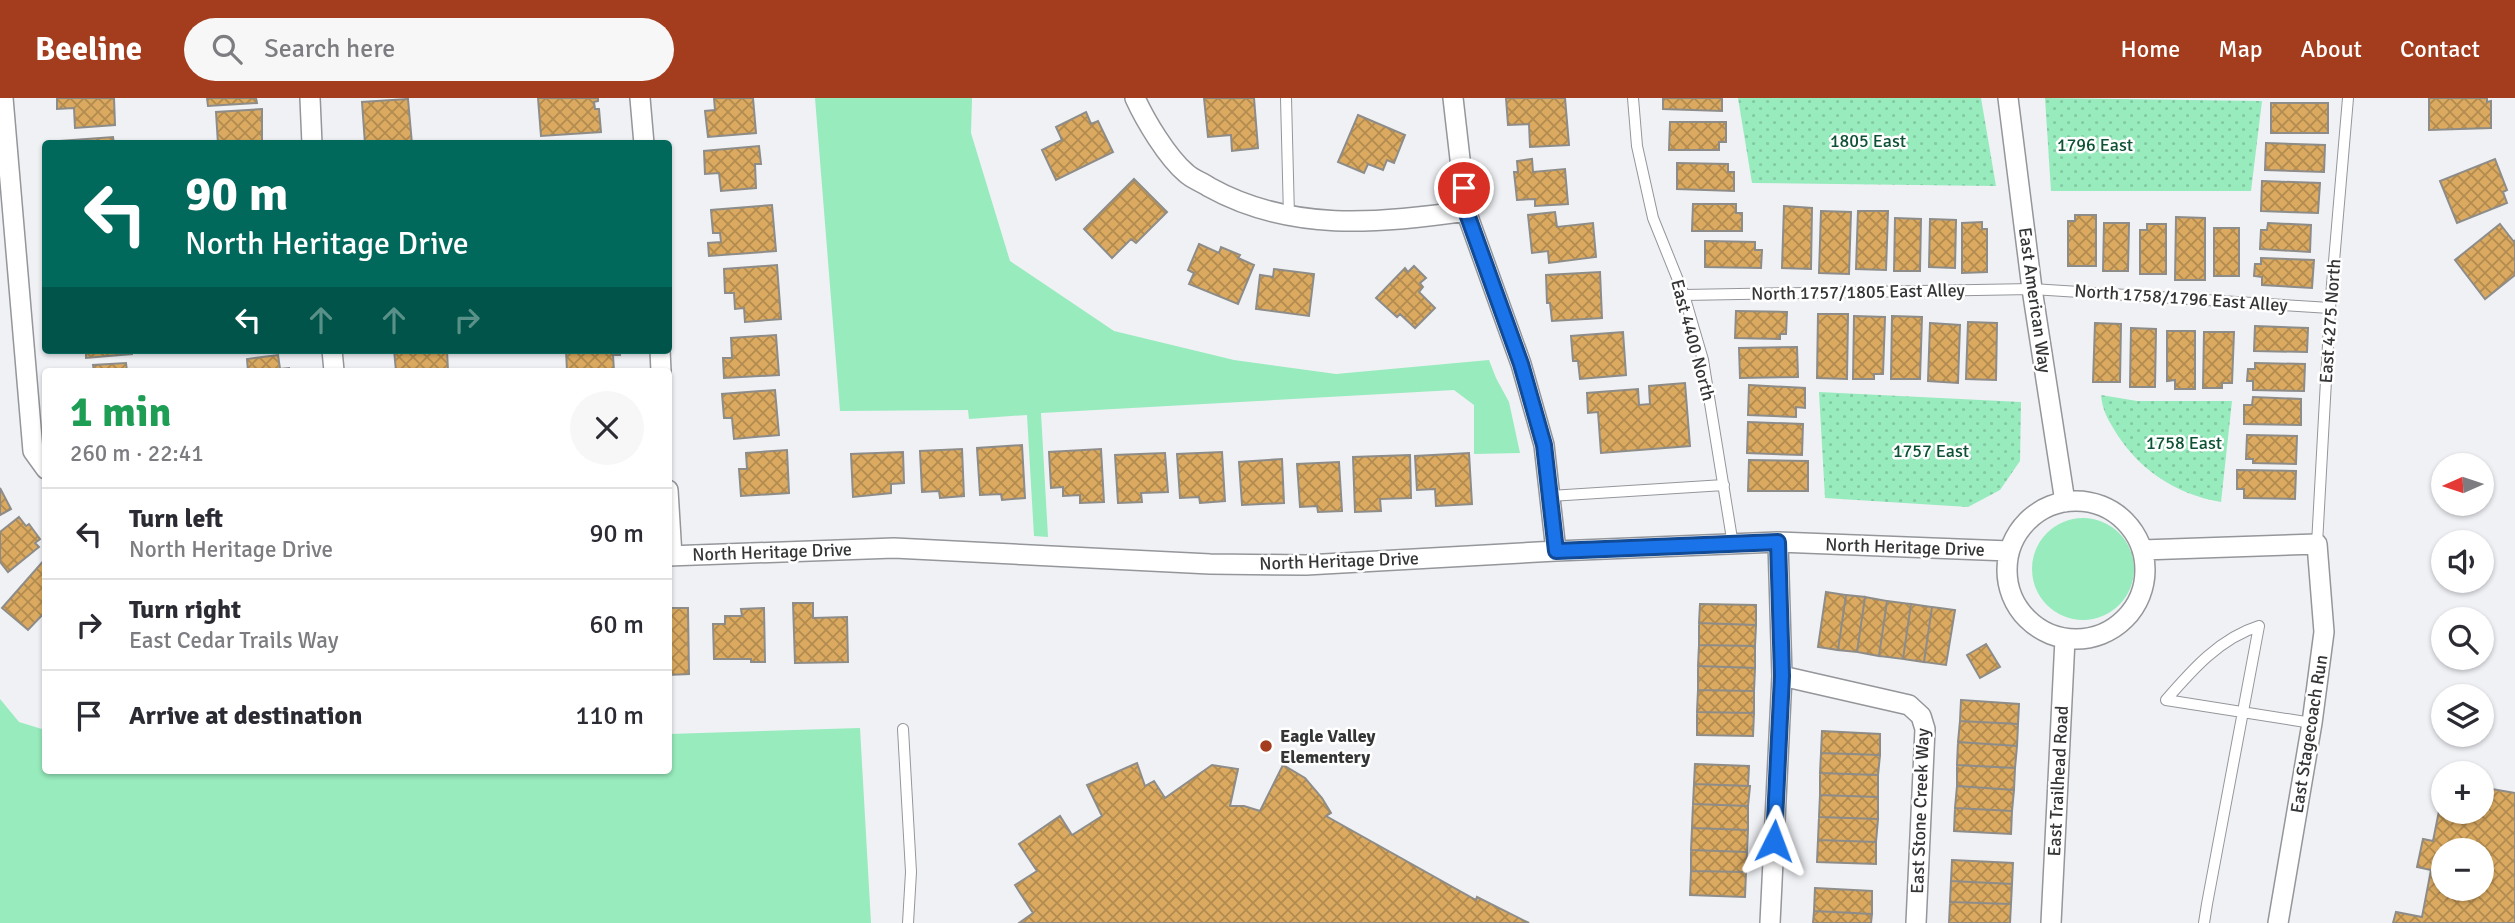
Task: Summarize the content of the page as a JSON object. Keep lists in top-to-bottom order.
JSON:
{
  "streets": {
    "street": [
      "East American Way",
      "North Heritage Drive",
      "East Stagecoach Run",
      "East Trailhead Road",
      "East Stone Creek Way"
    ],
    "lane": [
      "North 1757/1805 East Alley",
      "North 1758/1796 East Alley",
      "East 4275 North",
      "East 4400 North"
    ]
  },
  "crossings": [
    ["North 1757/1805 East Alley", "North 1758/1796 East Alley"],
    ["North 1757/1805 East Alley", "East American Way"],
    ["North 1757/1805 East Alley", "East 4400 North"],
    ["North 1758/1796 East Alley", "East American Way"],
    ["North 1758/1796 East Alley", "East 4275 North"],
    ["East American Way", "North Heritage Drive"],
    ["East American Way", "East Trailhead Road"],
    ["East 4275 North", "East Stagecoach Run"],
    ["East 4400 North", "North Heritage Drive"],
    ["North Heritage Drive", "East Trailhead Road"]
  ],
  "parks": [
    "1805 East",
    "1796 East",
    "1758 East",
    "1757 East"
  ],
  "places": ["Eagle Valley Elementery"],
  "north": "left",
  "page": {
    "header": "Beeline",
    "search": "Search here",
    "nav": [
      "Home",
      "Map",
      "About",
      "Contact"
    ],
    "turn": ["90 m", "North Heritage Drive"],
    "heading": ["1 min", "260 m · 22:41"],
    "map_buttons": ["+", "−"],
    "list": [
      {
        "name": "Turn left",
        "note": "North Heritage Drive",
        "value": "90 m"
      },
      {
        "name": "Turn right",
        "note": "East Cedar Trails Way",
        "value": "60 m"
      },
      {
        "name": "Arrive at destination",
        "value": "110 m"
      }
    ]
  }
}
